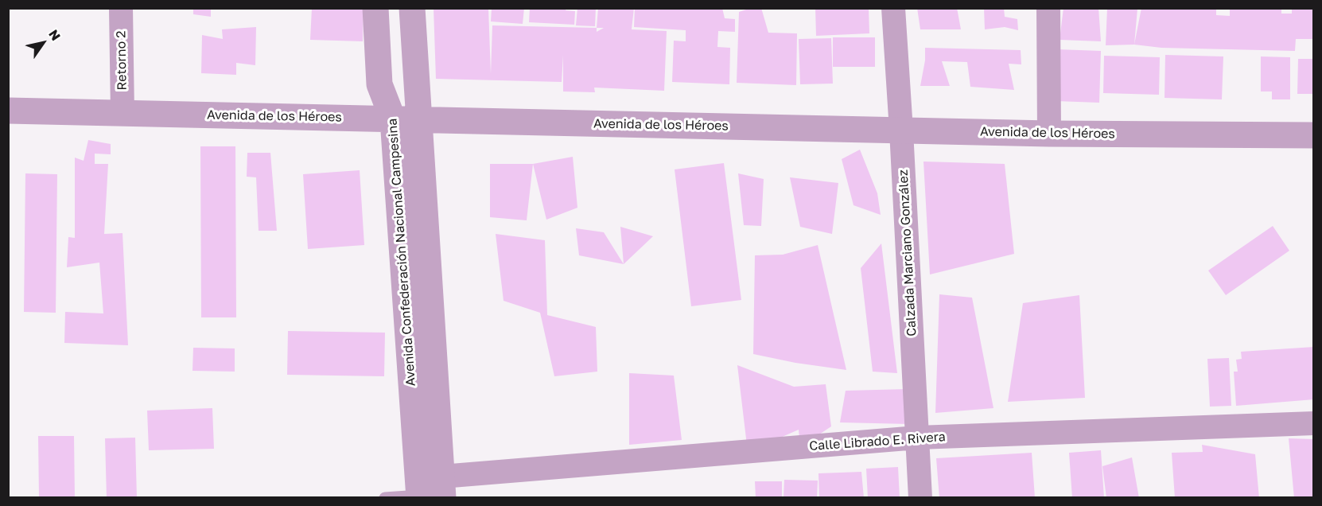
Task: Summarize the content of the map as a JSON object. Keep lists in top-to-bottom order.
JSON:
{
  "streets": {
    "street": [
      "Retorno 2",
      "Avenida de los Héroes",
      "Avenida Confederación Nacional Campesina",
      "Calzada Marciano González",
      "Calle Librado E. Rivera"
    ]
  },
  "crossings": [
    ["Retorno 2", "Avenida de los Héroes"],
    ["Avenida de los Héroes", "Avenida Confederación Nacional Campesina"],
    ["Avenida de los Héroes", "Calzada Marciano González"],
    ["Avenida Confederación Nacional Campesina", "Calle Librado E. Rivera"],
    ["Calzada Marciano González", "Calle Librado E. Rivera"]
  ],
  "north": "top right"
}
